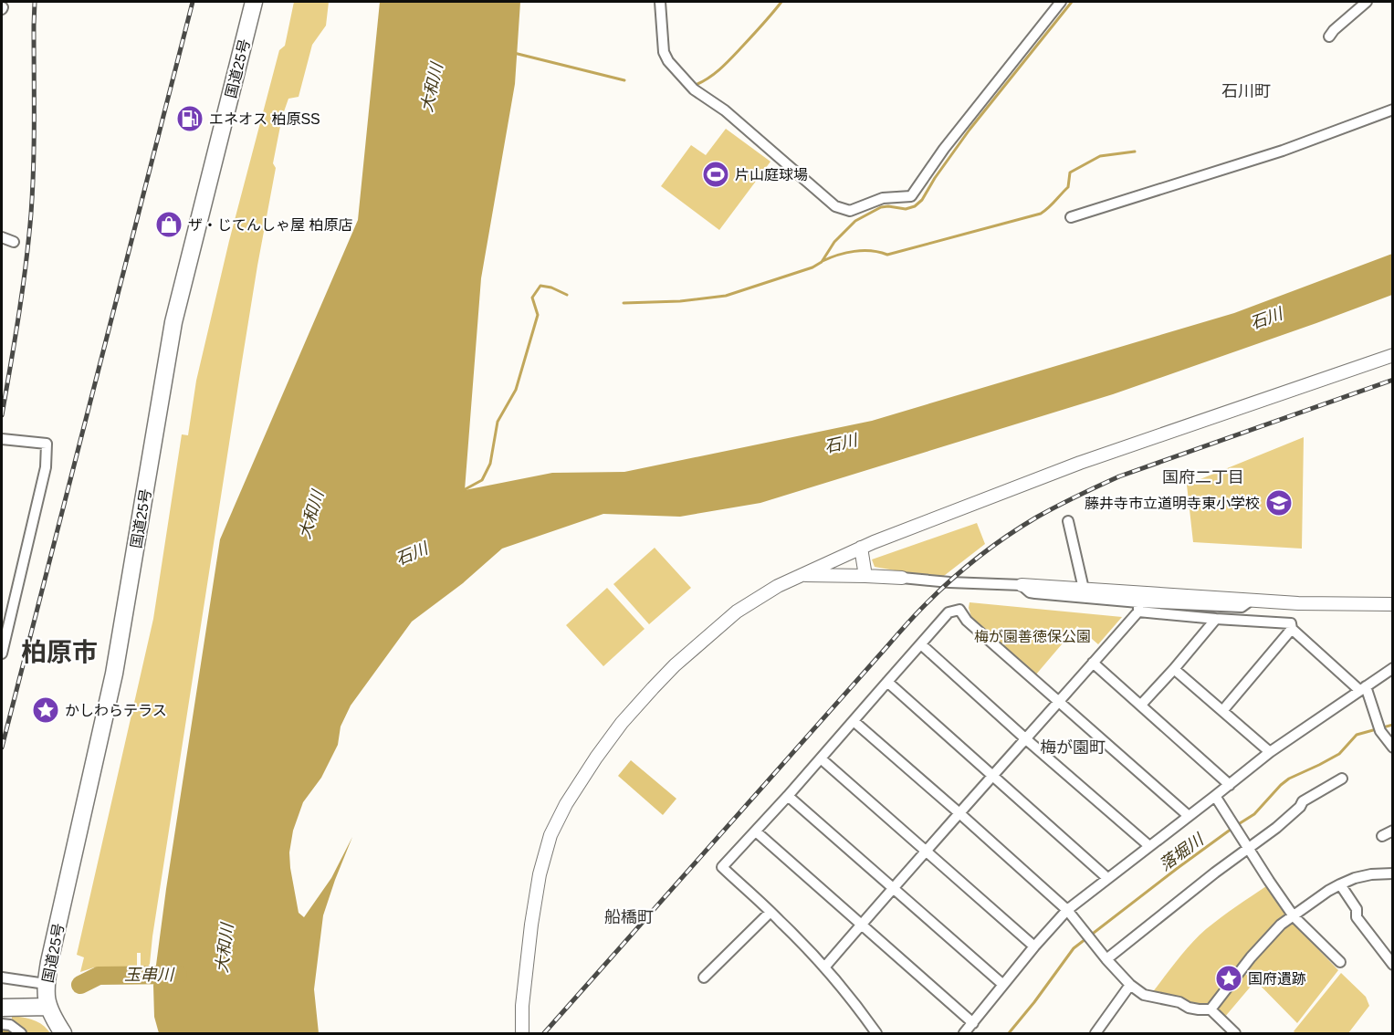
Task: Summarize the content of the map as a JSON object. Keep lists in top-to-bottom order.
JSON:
{
  "streets": {
    "highway": ["国道25号"]
  },
  "districts": [
    "石川町",
    "国府二丁目",
    "柏原市",
    "梅が園町",
    "船橋町"
  ],
  "water": [
    "大和川",
    "石川",
    "落堀川",
    "玉串川"
  ],
  "parks": ["梅が園善徳保公園"],
  "places": {
    "fuel station": ["エネオス 柏原SS"],
    "sports": ["片山庭球場"],
    "shop": ["ザ・じてんしゃ屋 柏原店"],
    "school or university": ["藤井寺市立道明寺東小学校"],
    "place": ["かしわらテラス", "国府遺跡"]
  }
}
